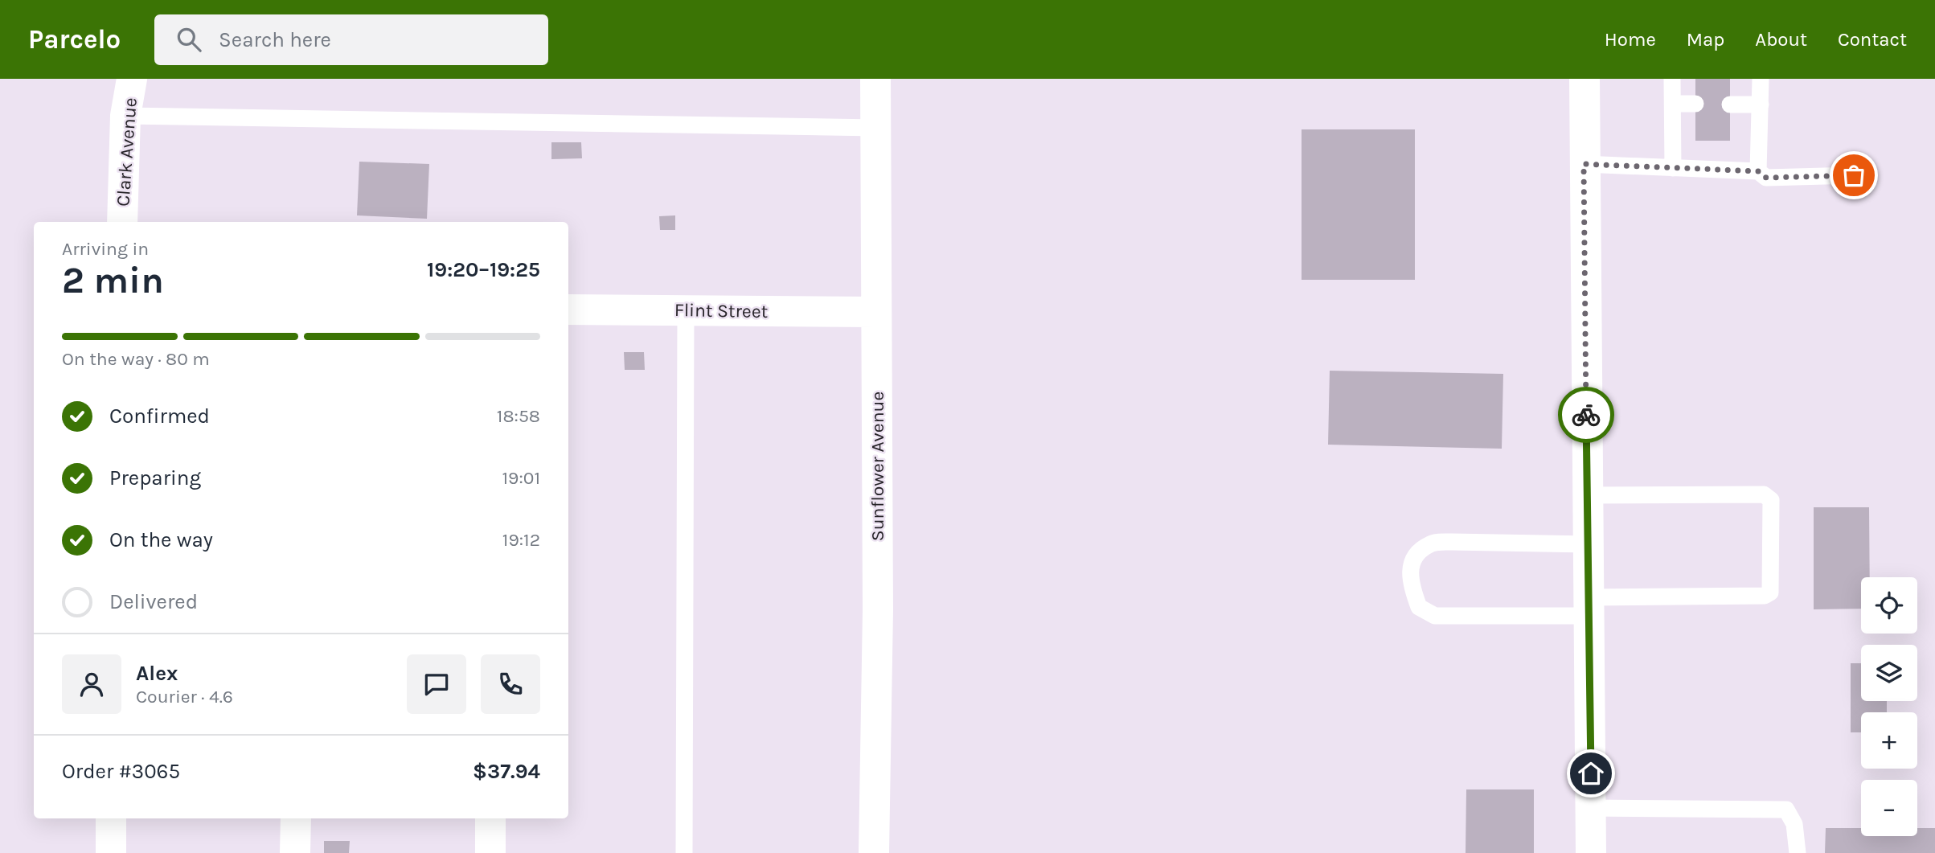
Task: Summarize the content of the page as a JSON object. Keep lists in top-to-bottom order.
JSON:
{
  "streets": {
    "street": ["Clark Avenue", "Flint Street", "Sunflower Avenue"]
  },
  "crossings": [
    ["Flint Street", "Sunflower Avenue"]
  ],
  "page": {
    "header": "Parcelo",
    "search": "Search here",
    "nav": [
      "Home",
      "Map",
      "About",
      "Contact"
    ],
    "heading": ["2 min", "Arriving in", "19:20–19:25"],
    "panel": [
      "Alex",
      "Courier · 4.6",
      "Order #3065",
      "$37.94"
    ],
    "bar": "On the way · 80 m",
    "list": [
      ["Confirmed", "18:58"],
      ["Preparing", "19:01"],
      ["On the way", "19:12"],
      "Delivered"
    ],
    "map_buttons": ["+", "−"]
  }
}
